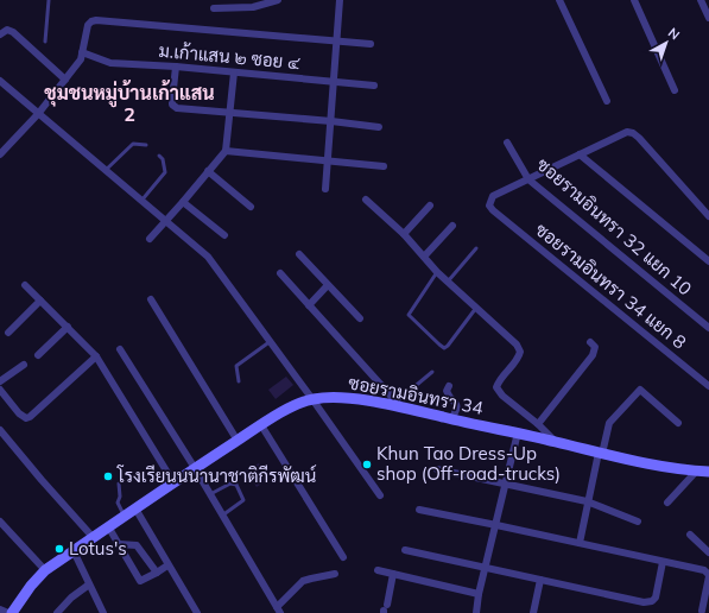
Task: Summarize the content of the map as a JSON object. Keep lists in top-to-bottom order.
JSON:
{
  "streets": {
    "street": [
      "ม.เก้าแสน ๒ ซอย ๔",
      "ซอยรามอินทรา 32 แยก 10",
      "ซอยรามอินทรา 34 แยก 8",
      "ซอยรามอินทรา 34"
    ]
  },
  "crossings": [
    ["ซอยรามอินทรา 32 แยก 10", "ซอยรามอินทรา 34 แยก 8"]
  ],
  "districts": ["ชุมชนหมู่บ้านเก้าแสน 2"],
  "places": ["Khun Tao Dress-Up shop (Off-road-trucks)", "โรงเรียนนนานาชาติกีรพัฒน์", "Lotus's"],
  "north": "top right"
}
